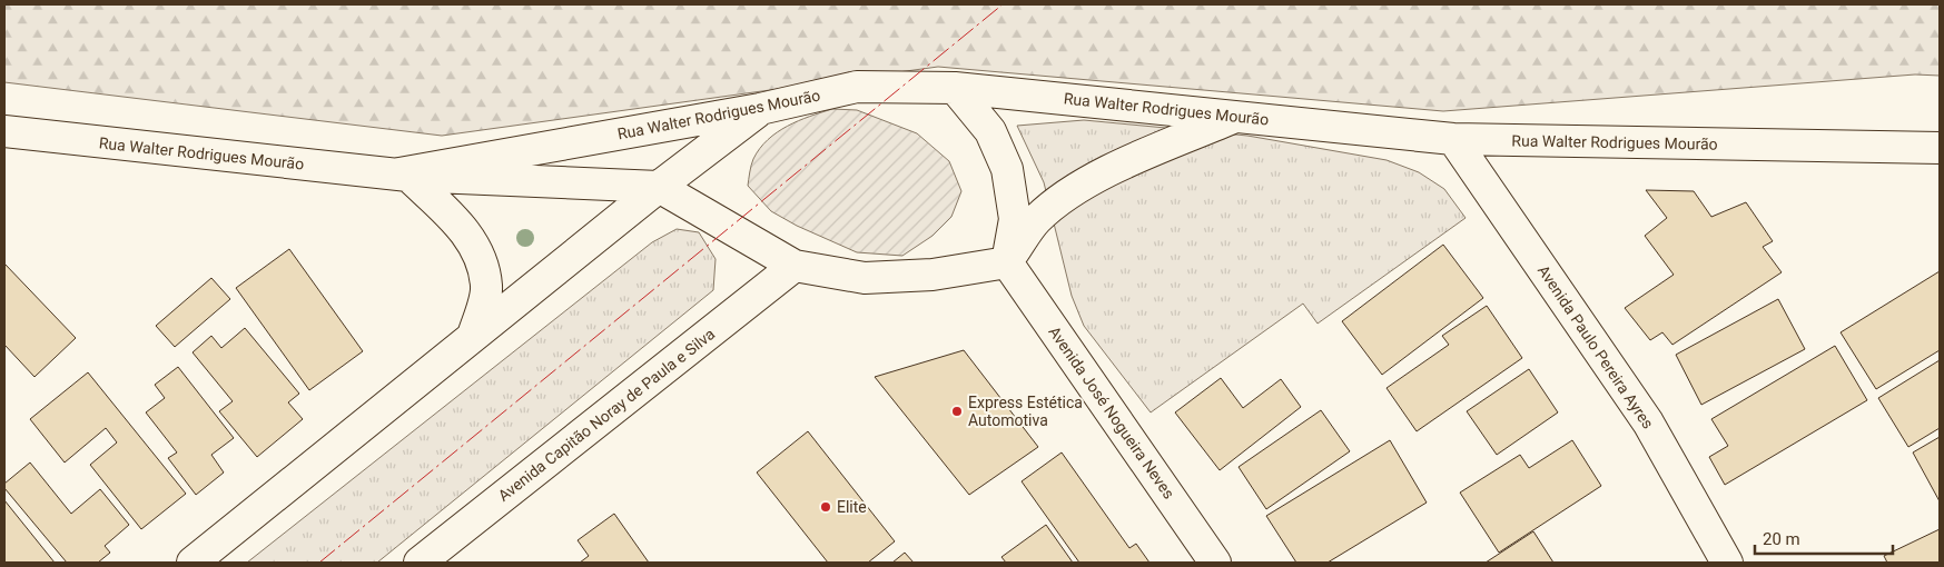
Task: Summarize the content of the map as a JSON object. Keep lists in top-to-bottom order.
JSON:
{
  "streets": {
    "street": [
      "Rua Walter Rodrigues Mourão",
      "Avenida Paulo Pereira Ayres",
      "Avenida José Nogueira Neves",
      "Avenida Capitão Noray de Paula e Silva"
    ]
  },
  "crossings": [
    ["Rua Walter Rodrigues Mourão", "Avenida Paulo Pereira Ayres"],
    ["Rua Walter Rodrigues Mourão", "Avenida Capitão Noray de Paula e Silva"]
  ],
  "places": ["Express Estética Automotiva", "Elite"],
  "scale_bar": "20 m"
}
